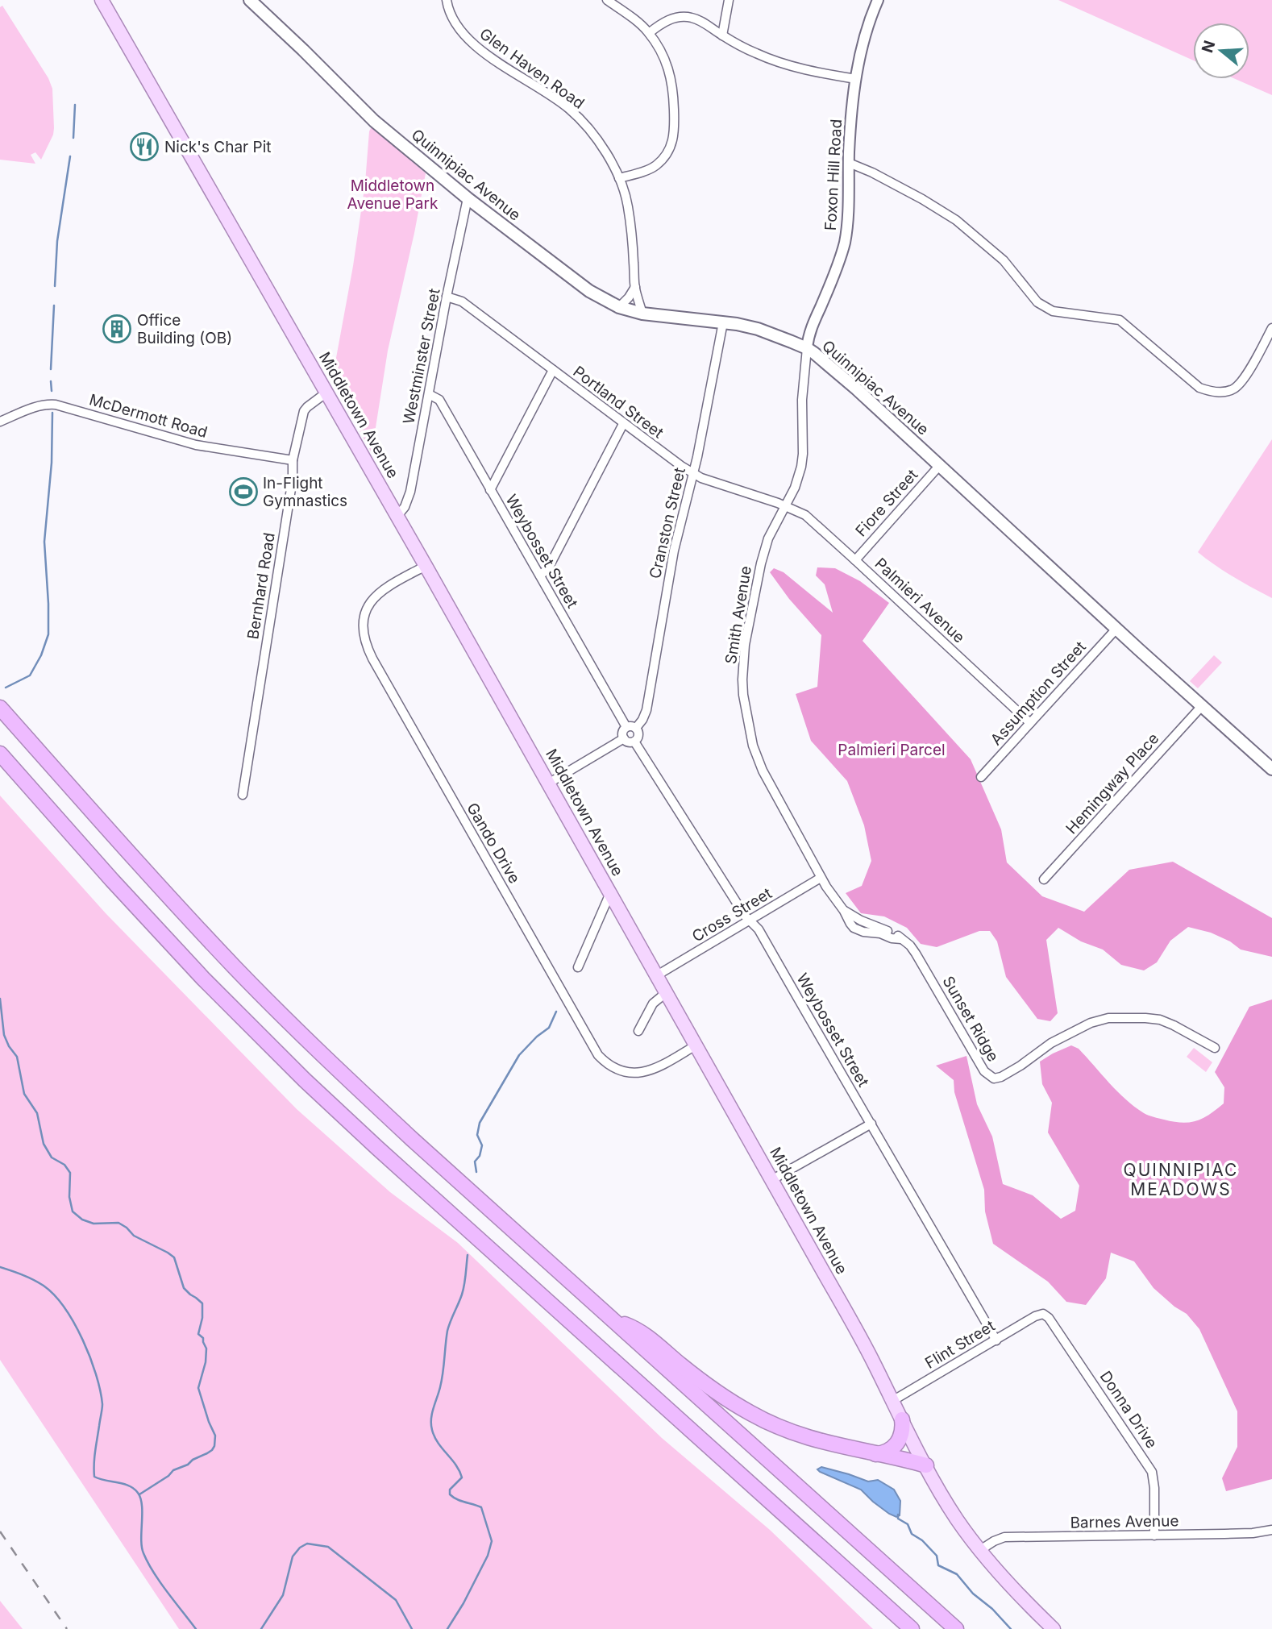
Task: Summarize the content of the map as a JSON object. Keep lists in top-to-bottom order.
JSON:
{
  "streets": {
    "main road": ["Quinnipiac Avenue", "Middletown Avenue"],
    "street": [
      "Glen Haven Road",
      "Foxon Hill Road",
      "Westminster Street",
      "Portland Street",
      "McDermott Road",
      "Fiore Street",
      "Cranston Street",
      "Weybosset Street",
      "Bernhard Road",
      "Palmieri Avenue",
      "Smith Avenue",
      "Assumption Street",
      "Hemingway Place",
      "Gando Drive",
      "Cross Street",
      "Sunset Ridge",
      "Flint Street",
      "Donna Drive",
      "Barnes Avenue"
    ]
  },
  "crossings": [
    ["Glen Haven Road", "Quinnipiac Avenue"],
    ["Quinnipiac Avenue", "Foxon Hill Road"],
    ["Quinnipiac Avenue", "Westminster Street"],
    ["Quinnipiac Avenue", "Fiore Street"],
    ["Quinnipiac Avenue", "Cranston Street"],
    ["Quinnipiac Avenue", "Smith Avenue"],
    ["Quinnipiac Avenue", "Assumption Street"],
    ["Quinnipiac Avenue", "Hemingway Place"],
    ["Foxon Hill Road", "Smith Avenue"],
    ["Westminster Street", "Portland Street"],
    ["Westminster Street", "Middletown Avenue"],
    ["Westminster Street", "Weybosset Street"],
    ["Portland Street", "Cranston Street"],
    ["Portland Street", "Palmieri Avenue"],
    ["Portland Street", "Smith Avenue"],
    ["Middletown Avenue", "Bernhard Road"],
    ["Middletown Avenue", "Gando Drive"],
    ["Middletown Avenue", "Cross Street"],
    ["Middletown Avenue", "Flint Street"],
    ["Middletown Avenue", "Barnes Avenue"],
    ["McDermott Road", "Bernhard Road"],
    ["Fiore Street", "Palmieri Avenue"],
    ["Cranston Street", "Weybosset Street"],
    ["Weybosset Street", "Cross Street"],
    ["Weybosset Street", "Flint Street"],
    ["Palmieri Avenue", "Smith Avenue"],
    ["Palmieri Avenue", "Assumption Street"],
    ["Smith Avenue", "Cross Street"],
    ["Smith Avenue", "Sunset Ridge"],
    ["Cross Street", "Sunset Ridge"],
    ["Flint Street", "Donna Drive"],
    ["Donna Drive", "Barnes Avenue"]
  ],
  "districts": ["QUINNIPIAC MEADOWS"],
  "parks": ["Middletown Avenue Park", "Palmieri Parcel"],
  "places": {
    "restaurant": ["Nick's Char Pit"],
    "building": ["Office Building (OB)"],
    "sports": ["In-Flight Gymnastics"]
  },
  "north": "left"
}
